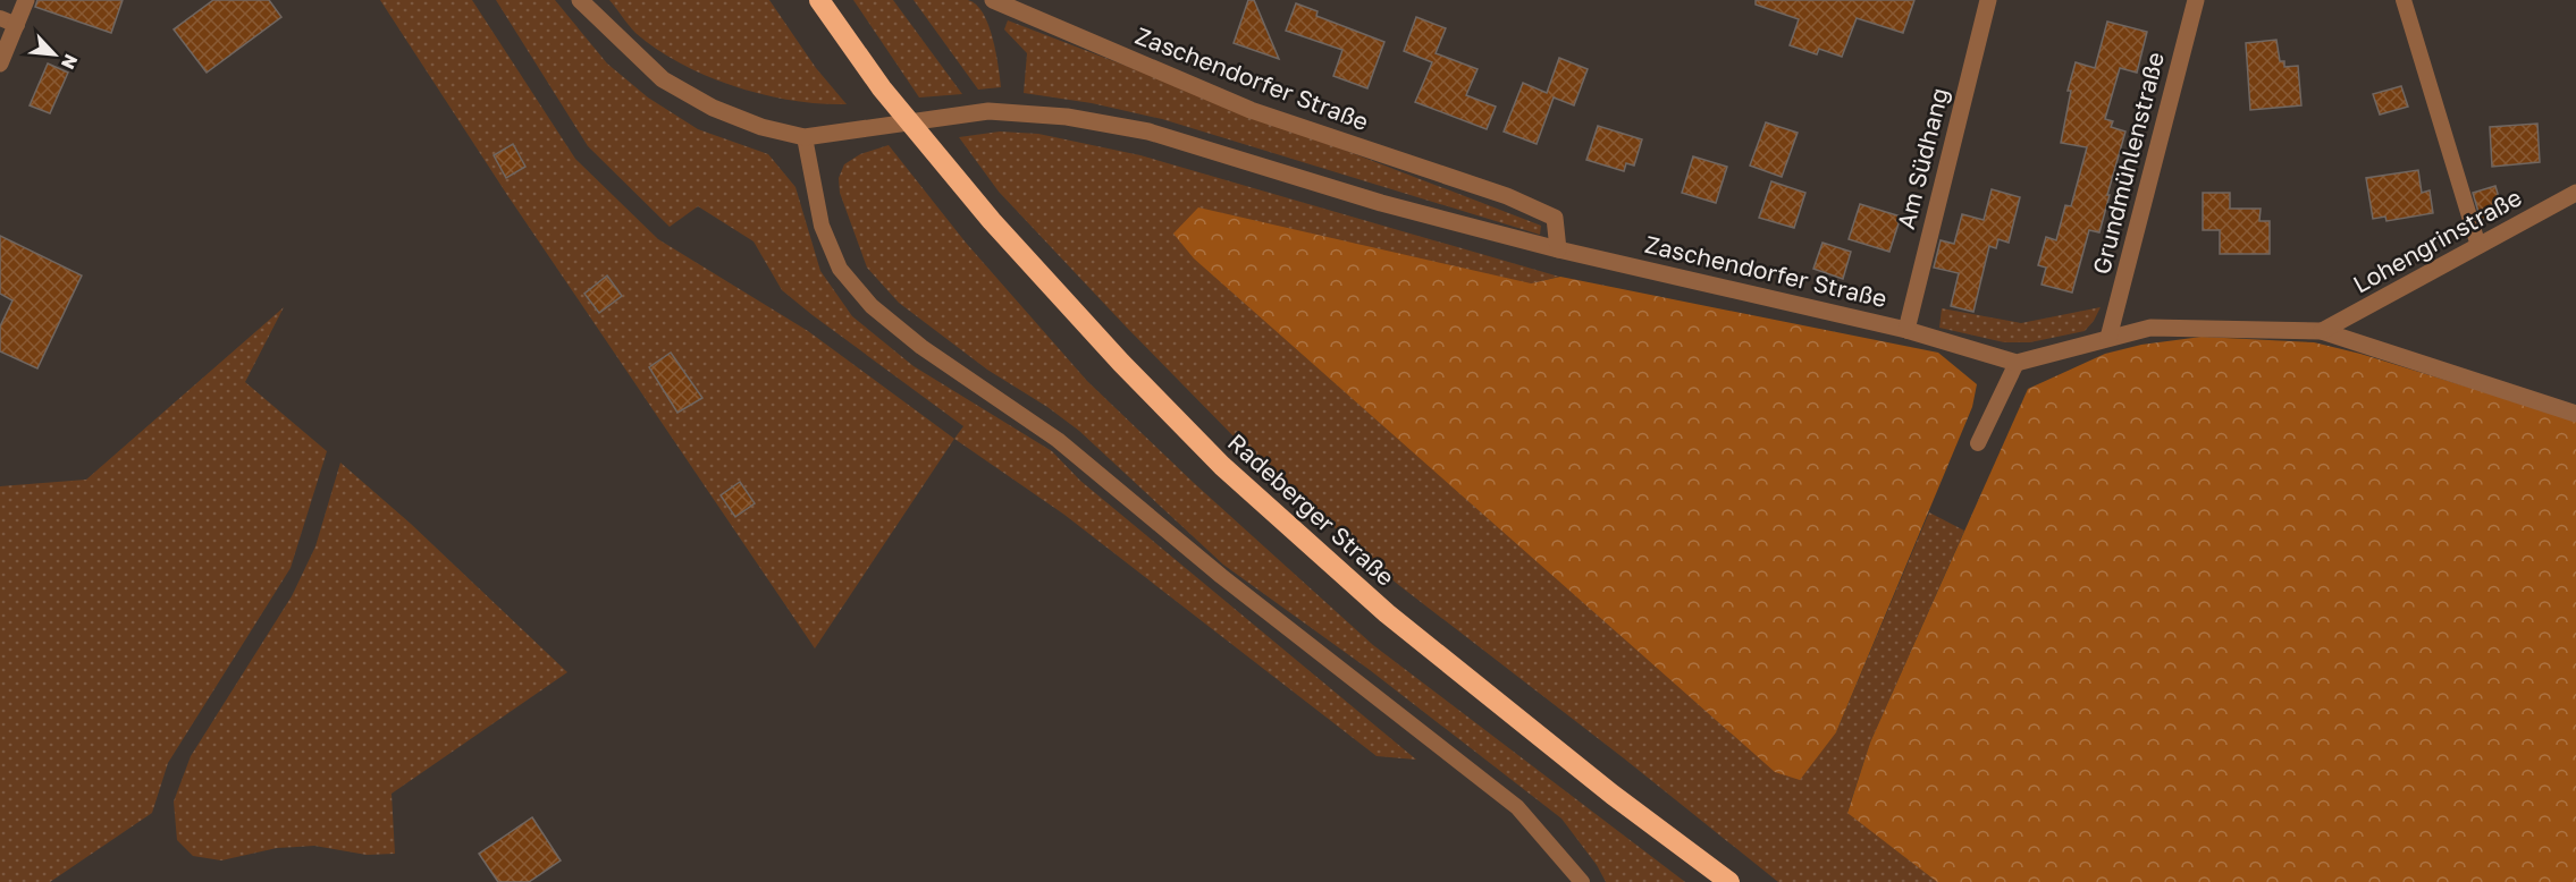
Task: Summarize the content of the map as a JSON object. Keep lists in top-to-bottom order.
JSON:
{
  "streets": {
    "highway": ["Radeberger Straße"],
    "street": [
      "Zaschendorfer Straße",
      "Am Südhang",
      "Grundmühlenstraße",
      "Lohengrinstraße"
    ]
  },
  "crossings": [
    ["Zaschendorfer Straße", "Am Südhang"]
  ],
  "north": "bottom right"
}
